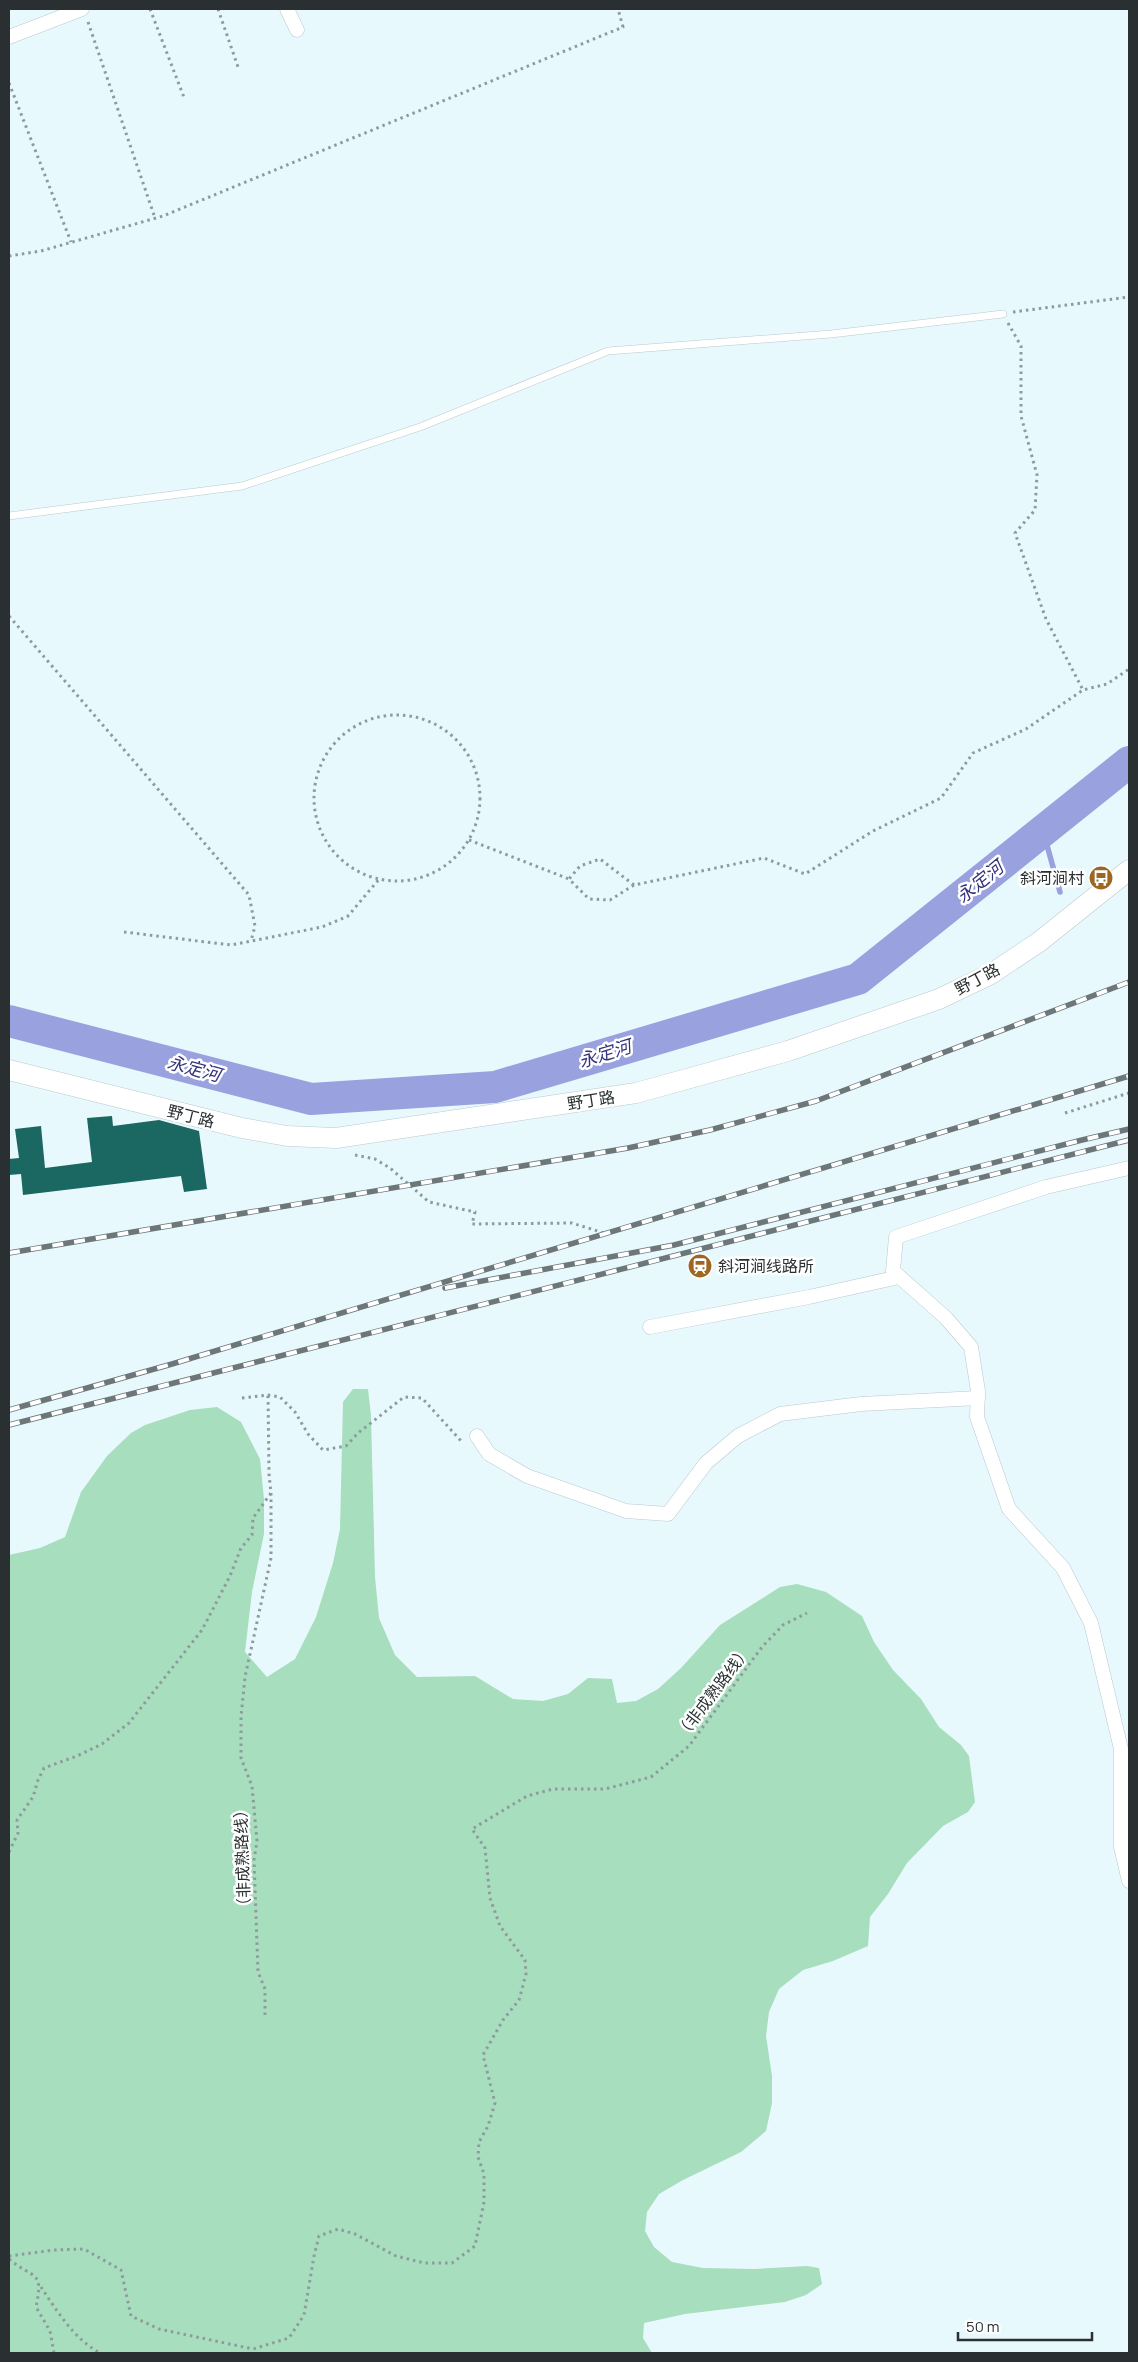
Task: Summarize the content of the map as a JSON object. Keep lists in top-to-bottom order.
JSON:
{
  "streets": {
    "main road": ["野丁路"],
    "path": ["（非成熟路线）"]
  },
  "water": ["永定河"],
  "places": {
    "bus stop": ["斜河涧村"],
    "station": ["斜河涧线路所"]
  },
  "scale_bar": "50 m"
}
